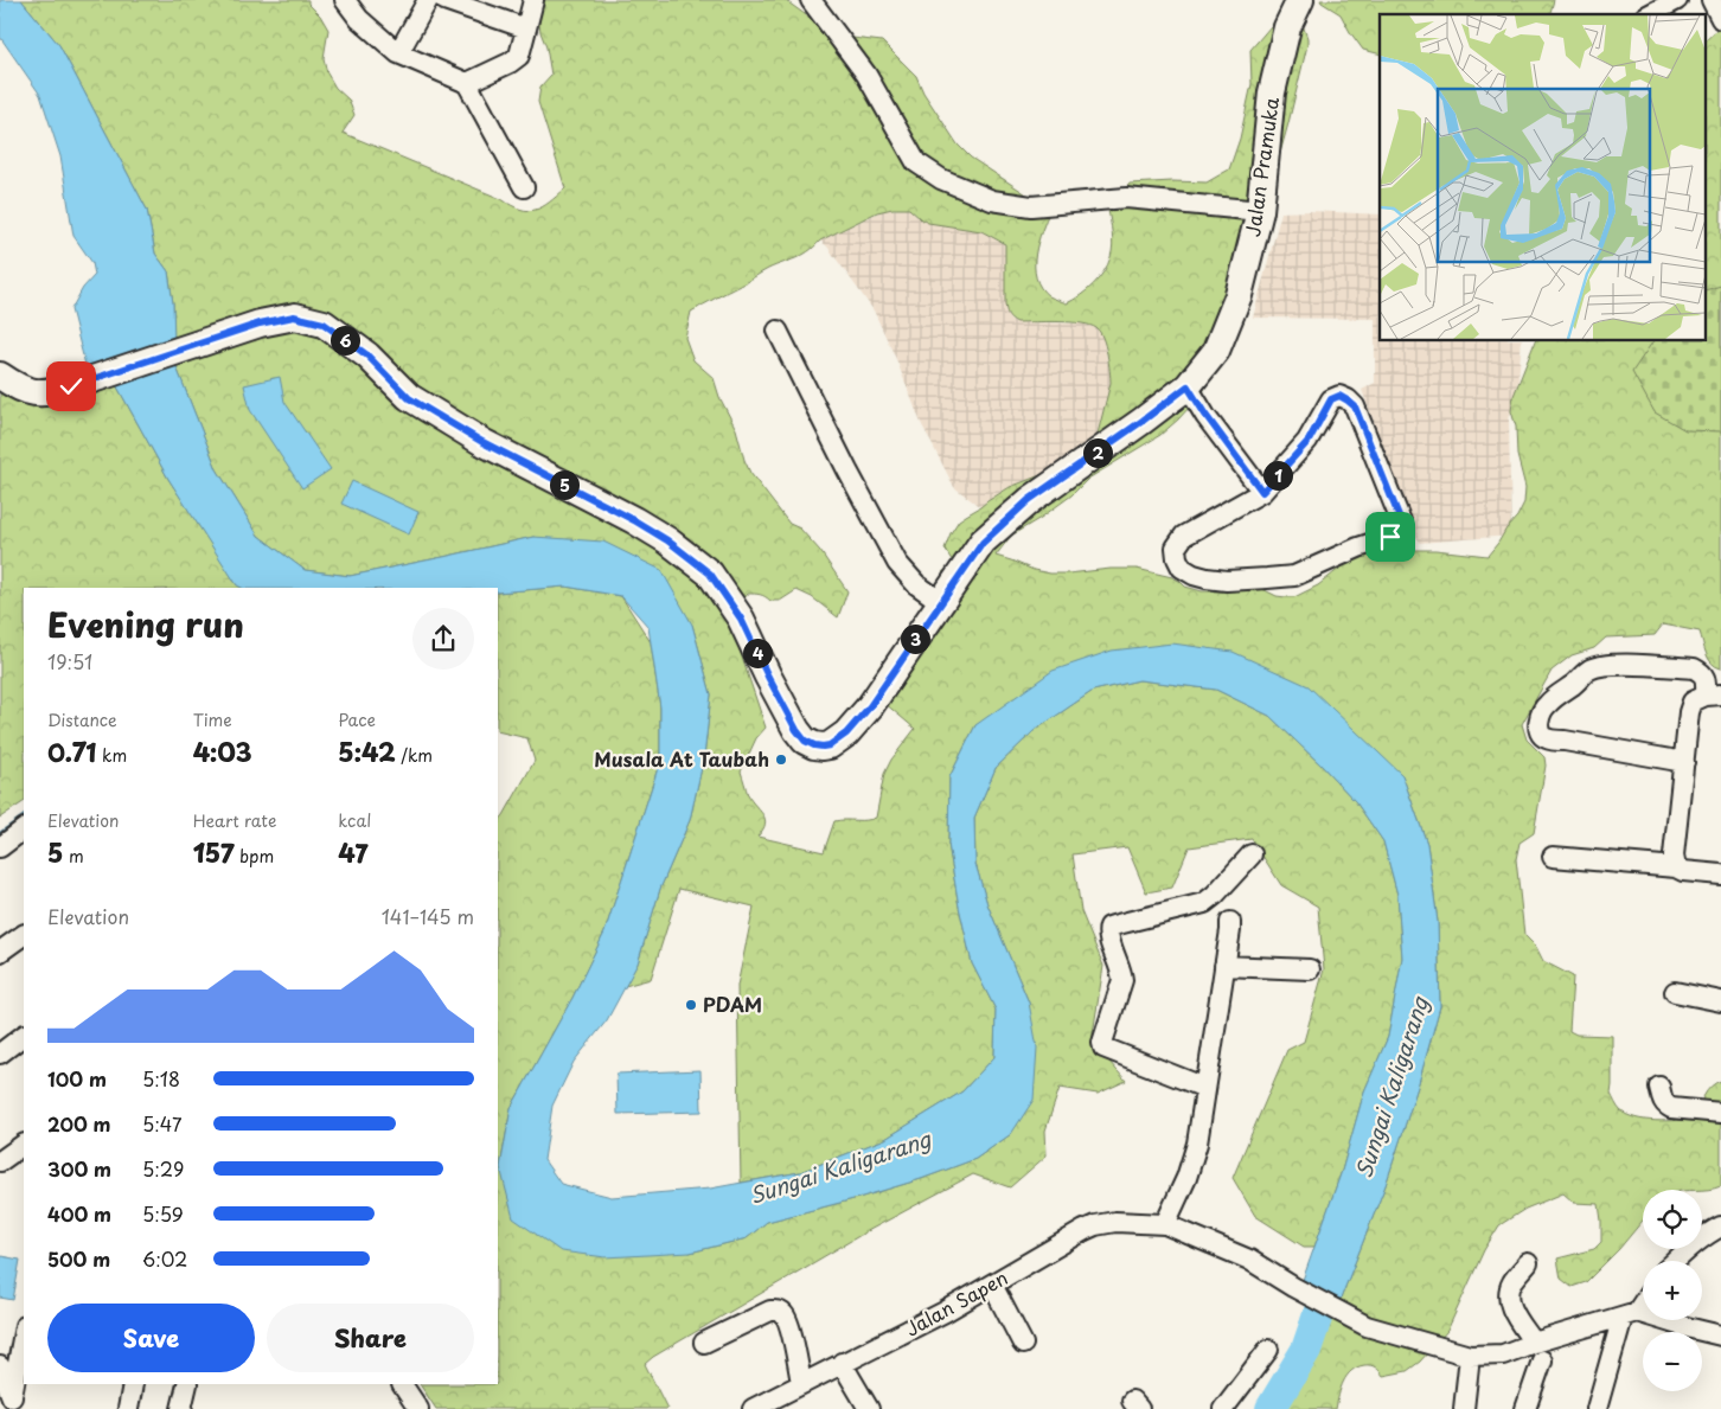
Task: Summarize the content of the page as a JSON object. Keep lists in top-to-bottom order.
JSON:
{
  "streets": {
    "main road": ["Jalan Pramuka"],
    "street": ["Jalan Sapen"]
  },
  "water": ["Sungai Kaligarang"],
  "places": ["Musala At Taubah", "PDAM"],
  "page": {
    "pins": [
      "6",
      "2",
      "1",
      "5",
      "3",
      "4"
    ],
    "heading": ["Evening run", "19:51"],
    "stats": [
      ["Distance", "0.71 km"],
      ["Time", "4:03"],
      ["Pace", "5:42 /km"],
      ["Elevation", "5 m"],
      ["Heart rate", "157 bpm"],
      ["kcal", "47"]
    ],
    "chart": ["Elevation", "141–145 m"],
    "list": [
      {
        "name": "100 m",
        "note": "5:18"
      },
      {
        "name": "200 m",
        "note": "5:47"
      },
      {
        "name": "300 m",
        "note": "5:29"
      },
      {
        "name": "400 m",
        "note": "5:59"
      },
      {
        "name": "500 m",
        "note": "6:02"
      }
    ],
    "map_buttons": ["+", "−"],
    "buttons": ["Save", "Share"]
  }
}
